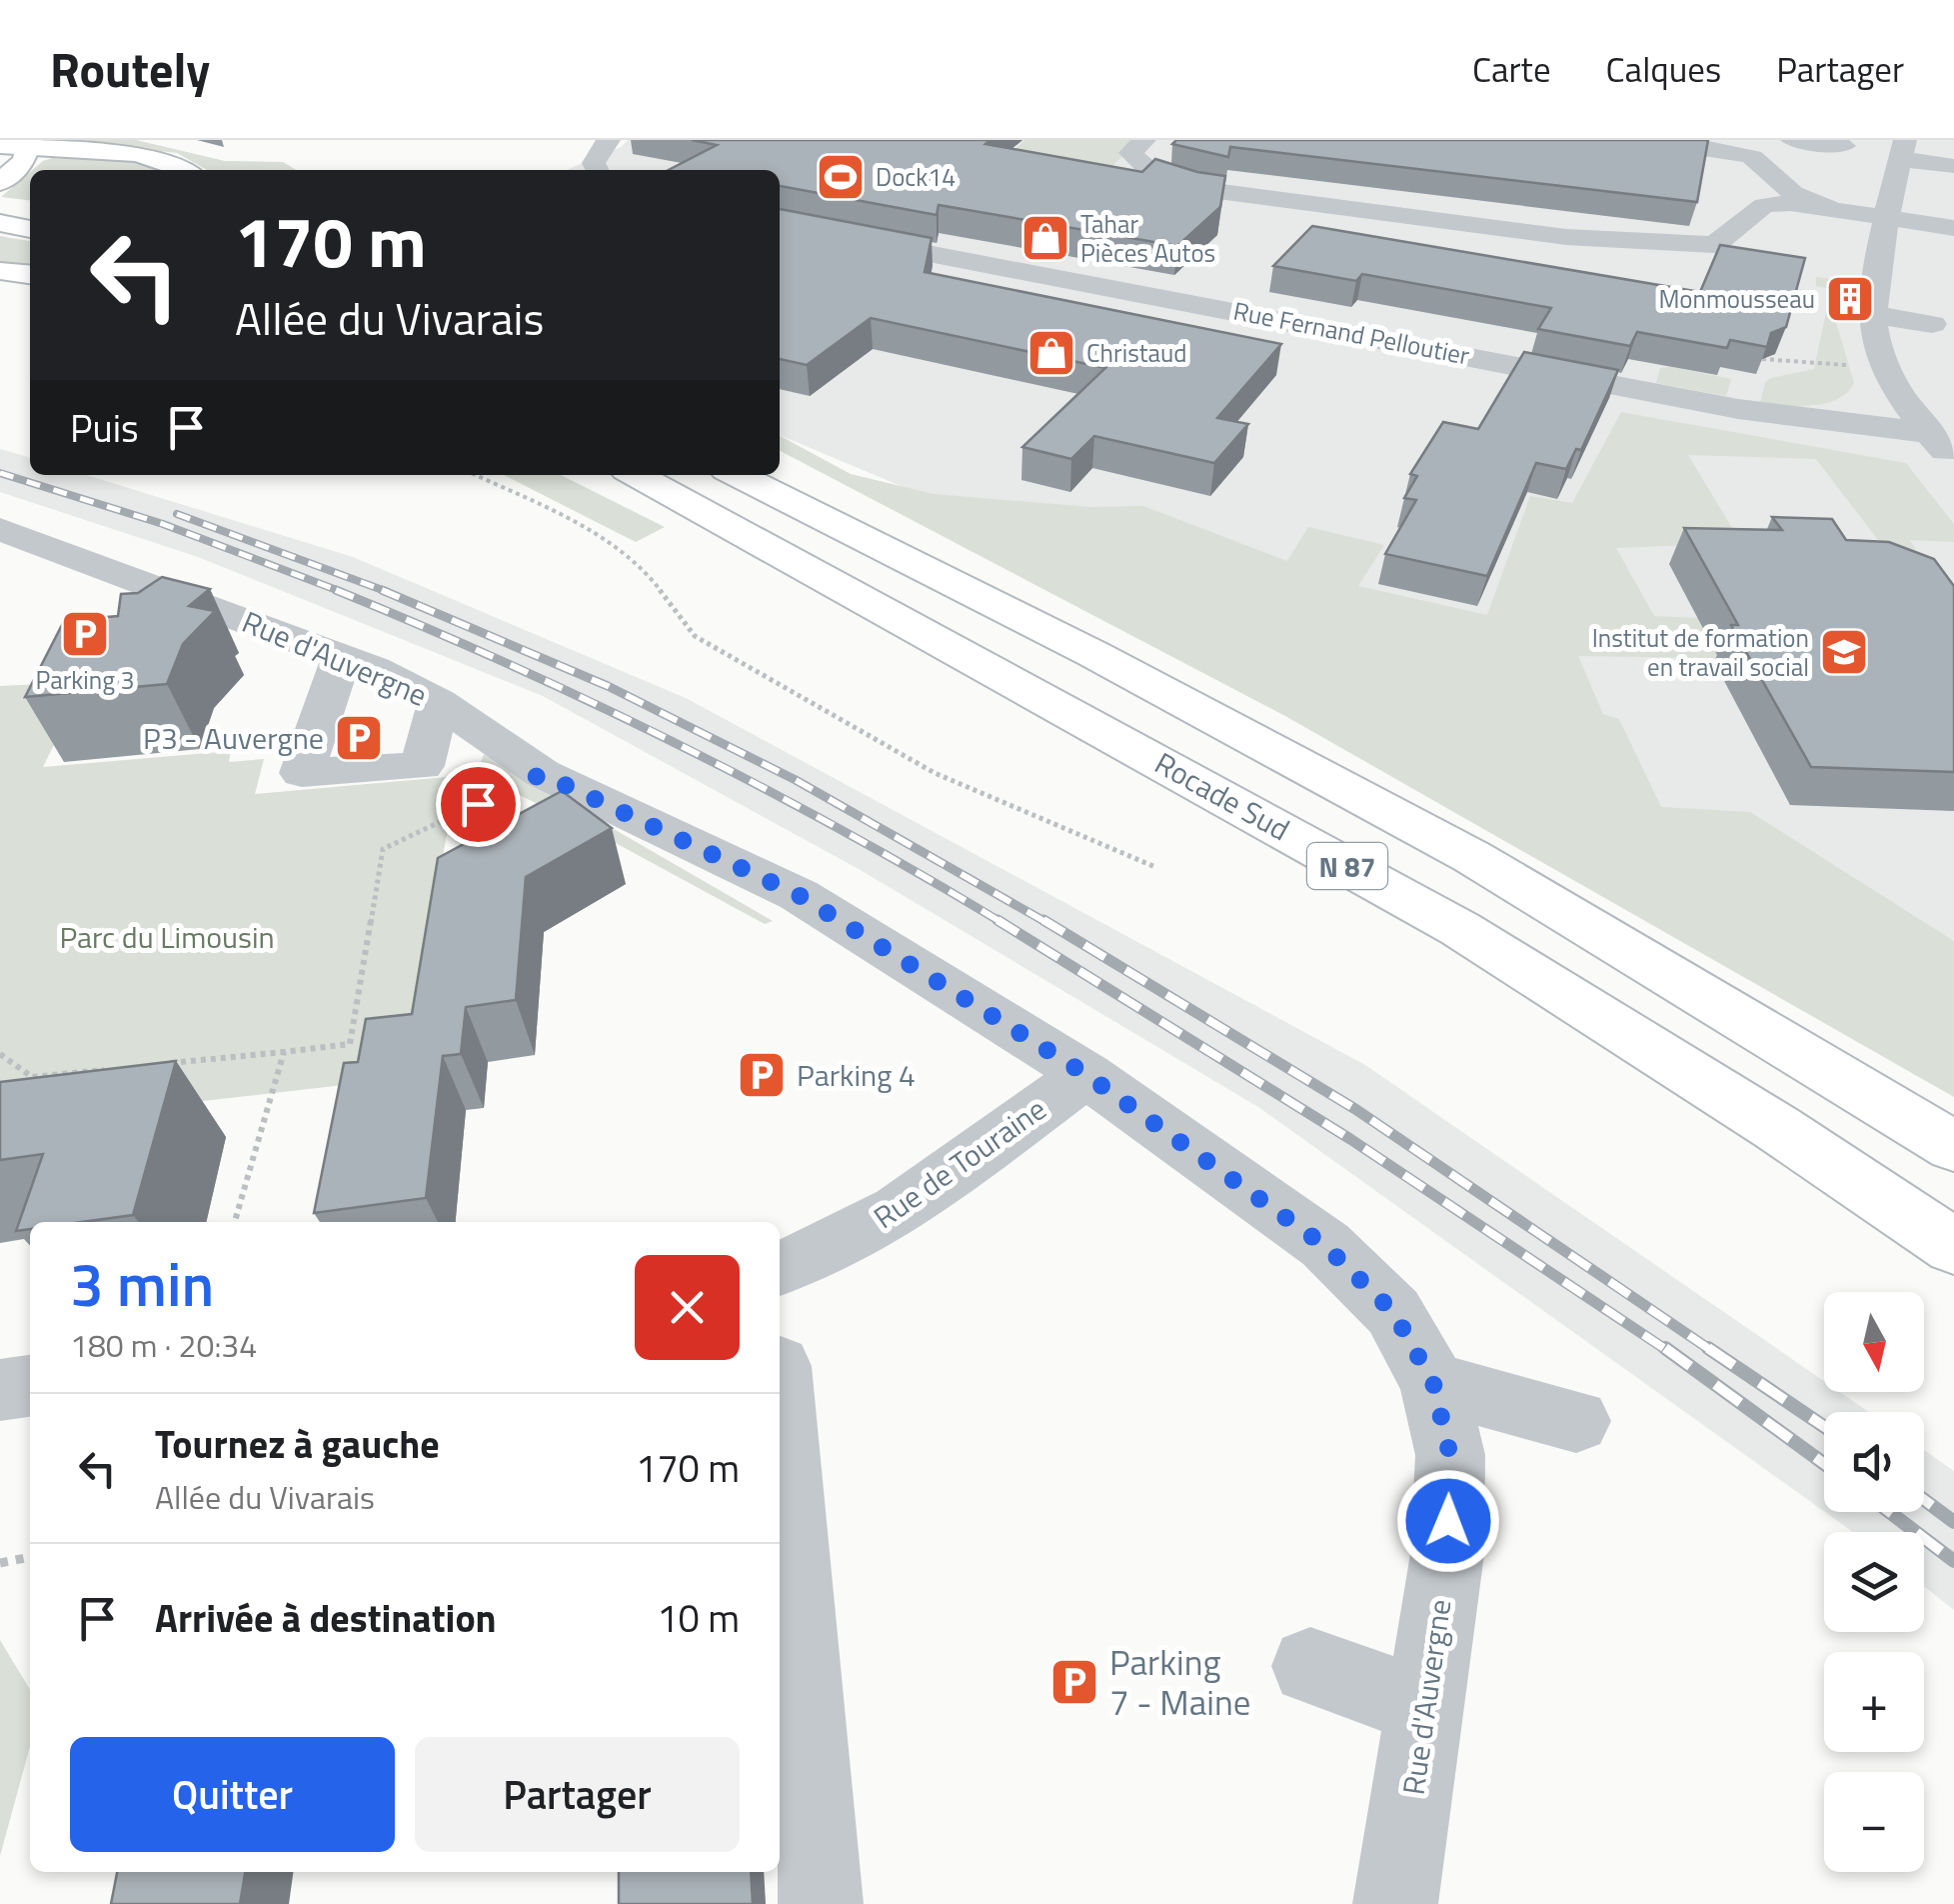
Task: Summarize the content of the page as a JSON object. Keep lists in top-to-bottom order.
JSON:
{
  "streets": {
    "main road": ["Rocade Sud", "N 87"],
    "street": ["Rue Fernand Pelloutier", "Rue d'Auvergne", "Rue de Touraine"]
  },
  "crossings": [
    ["Rue d'Auvergne", "Rue de Touraine"]
  ],
  "parks": ["Parc du Limousin"],
  "places": {
    "sports": ["Dock14"],
    "shop": ["Tahar Pièces Autos", "Christaud"],
    "building": ["Monmousseau"],
    "parking": [
      "Parking 3",
      "P3 - Auvergne",
      "Parking 4",
      "Parking 7 - Maine"
    ],
    "school or university": ["Institut de formation en travail social"]
  },
  "north": "bottom",
  "page": {
    "header": "Routely",
    "nav": ["Carte", "Calques", "Partager"],
    "turn": ["170 m", "Allée du Vivarais"],
    "then": "Puis",
    "heading": ["3 min", "180 m · 20:34"],
    "map_buttons": ["+", "−"],
    "list": [
      {
        "name": "Tournez à gauche",
        "note": "Allée du Vivarais",
        "value": "170 m"
      },
      {
        "name": "Arrivée à destination",
        "value": "10 m"
      }
    ],
    "buttons": ["Quitter", "Partager"]
  }
}
